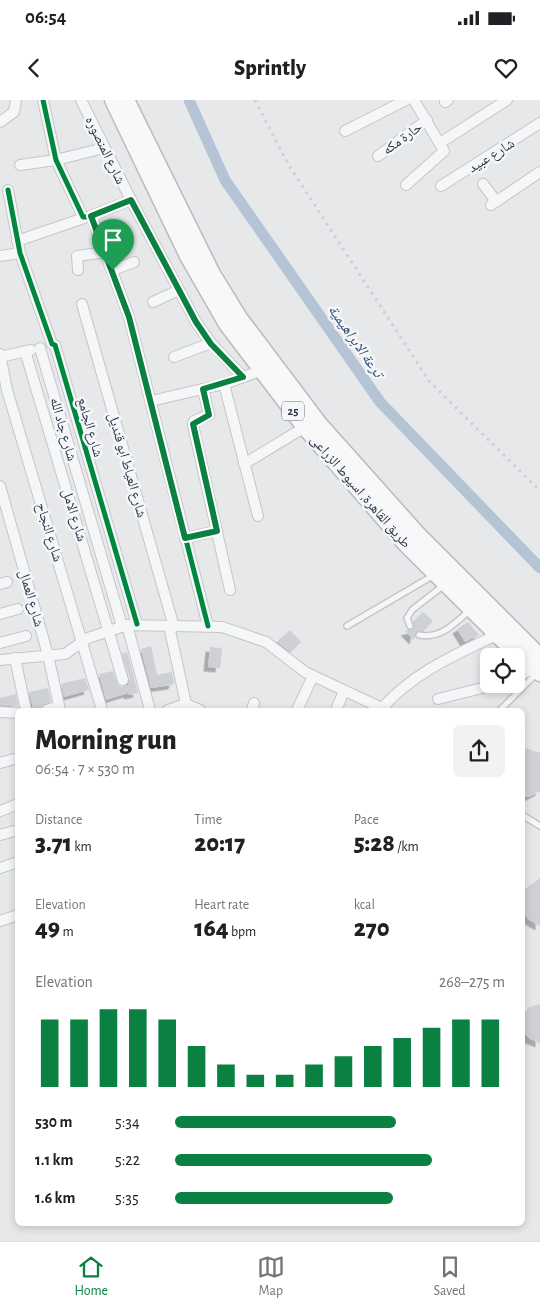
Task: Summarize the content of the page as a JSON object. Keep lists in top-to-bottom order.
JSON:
{
  "streets": {
    "highway": ["25", "طريق القاهرة, اسيوط الزراعى"],
    "street": [
      "حارة مكه",
      "شارع المنصوره",
      "شارع عبيد",
      "شارع الجامع",
      "شارع جاد الله",
      "شارع العياط ابو قنديل",
      "شارع الامل",
      "شارع النجاح",
      "شارع العمال"
    ]
  },
  "crossings": [
    ["شارع الجامع", "شارع جاد الله"]
  ],
  "water": ["ترعة الابراهيمية"],
  "page": {
    "status": "06:54",
    "header": "Sprintly",
    "heading": ["Morning run", "06:54 · 7 × 530 m"],
    "stats": [
      ["Distance", "3.71 km"],
      ["Time", "20:17"],
      ["Pace", "5:28 /km"],
      ["Elevation", "49 m"],
      ["Heart rate", "164 bpm"],
      ["kcal", "270"]
    ],
    "chart": ["Elevation", "268–275 m"],
    "list": [
      {
        "name": "530 m",
        "note": "5:34"
      },
      {
        "name": "1.1 km",
        "note": "5:22"
      },
      {
        "name": "1.6 km",
        "note": "5:35"
      }
    ],
    "tabs": ["Home", "Map", "Saved"]
  }
}
